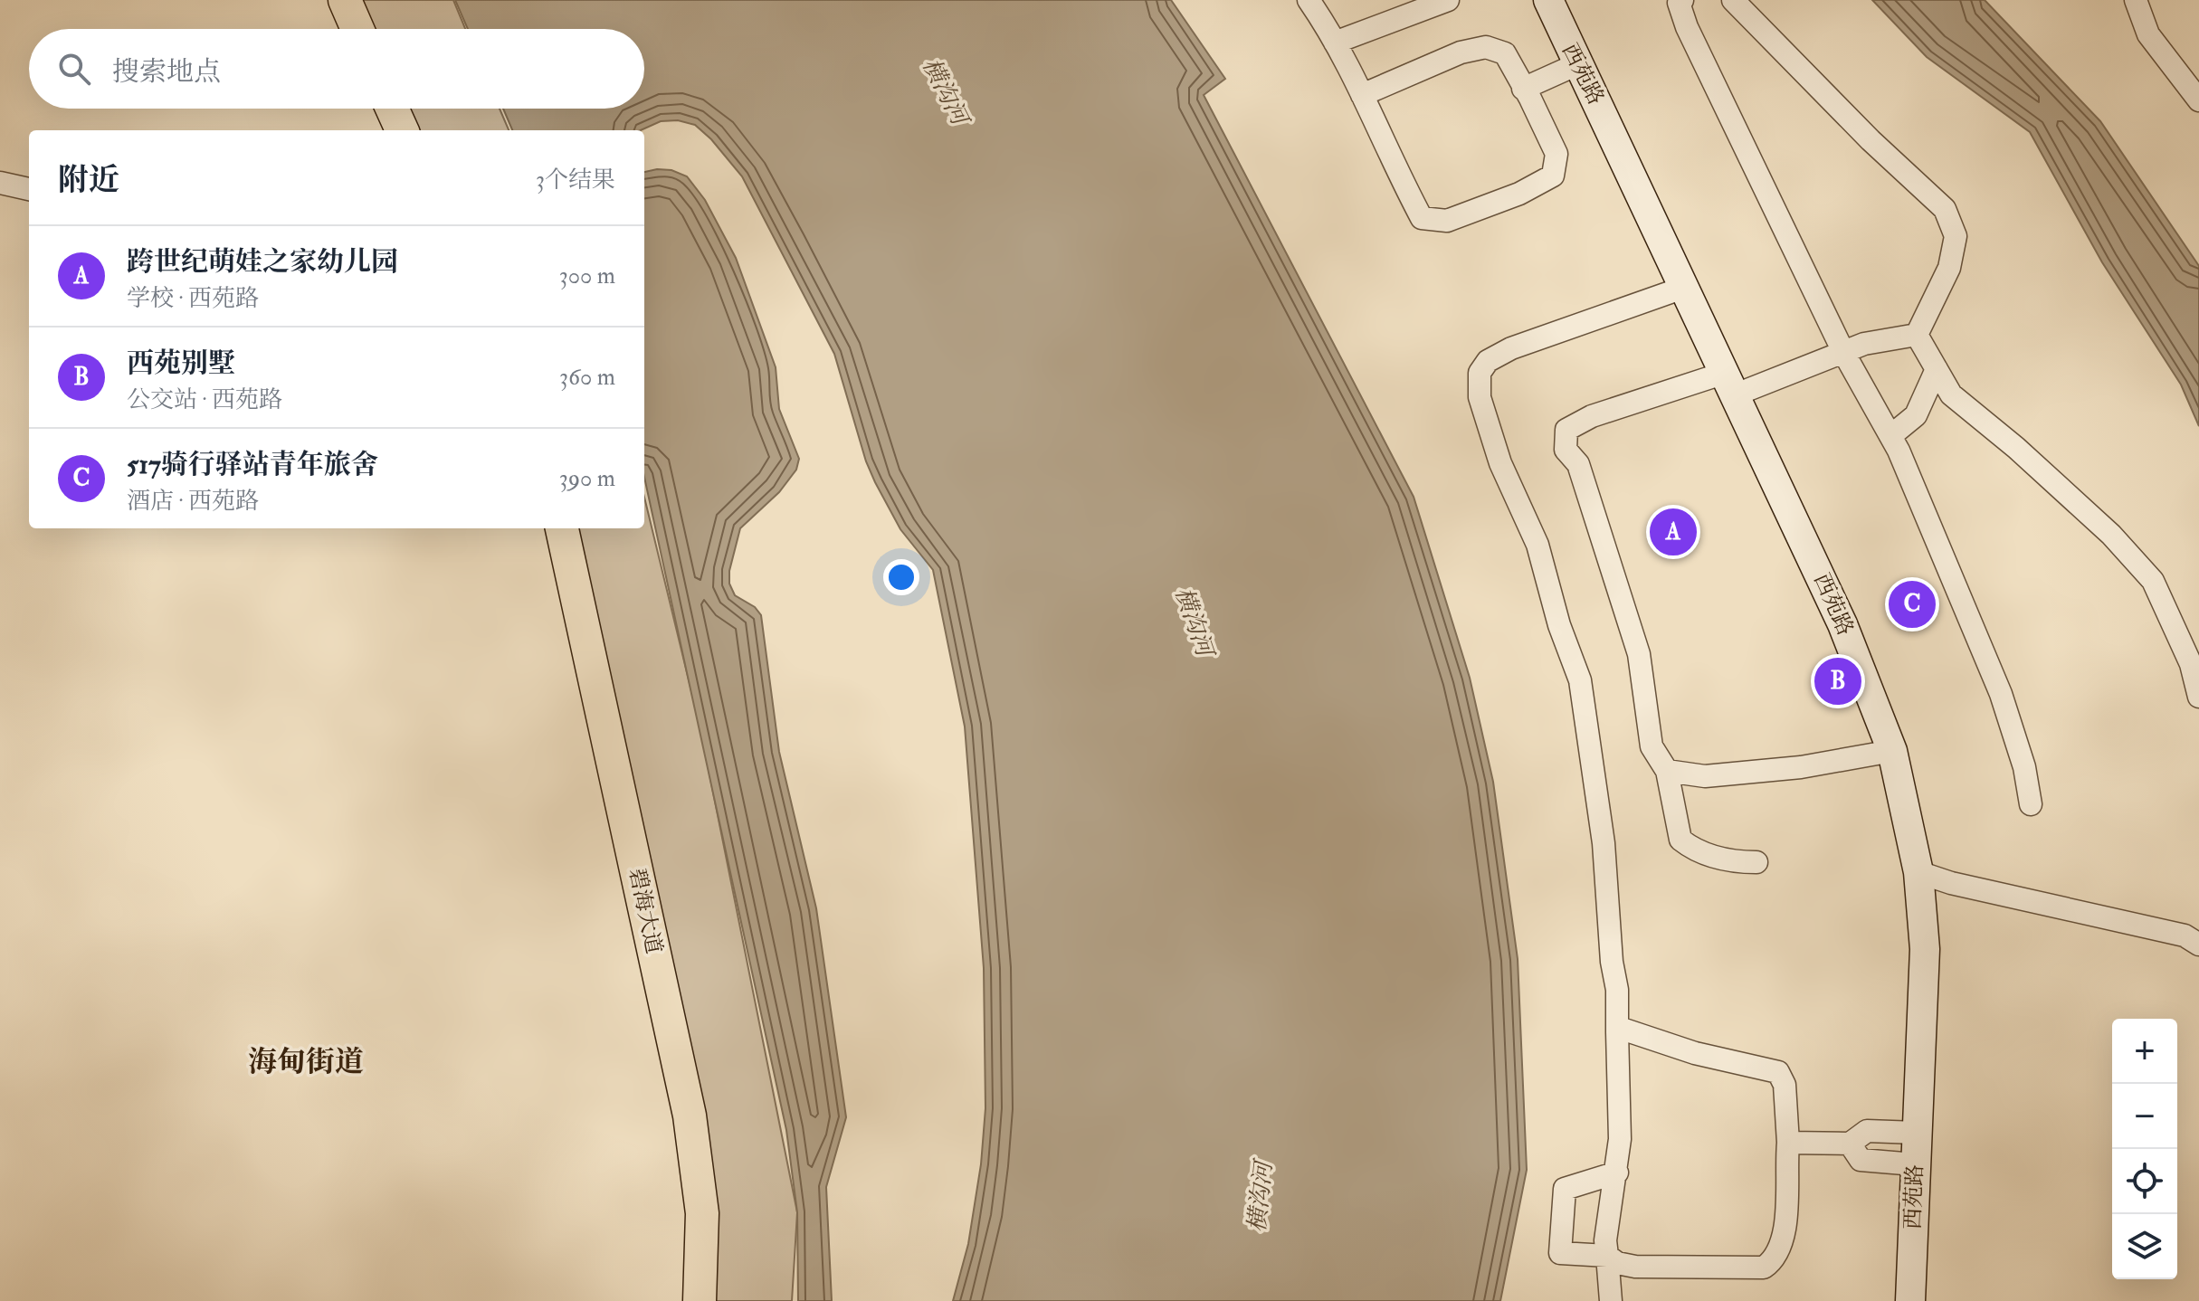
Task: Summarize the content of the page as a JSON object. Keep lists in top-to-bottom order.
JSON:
{
  "streets": {
    "main road": ["西苑路", "碧海大道"]
  },
  "districts": ["海甸街道"],
  "water": ["横沟河"],
  "page": {
    "search": "搜索地点",
    "heading": ["附近", "3个结果"],
    "list": [
      {
        "mark": "A",
        "name": "跨世纪萌娃之家幼儿园",
        "note": "学校 · 西苑路",
        "value": "300 m"
      },
      {
        "mark": "B",
        "name": "西苑别墅",
        "note": "公交站 · 西苑路",
        "value": "360 m"
      },
      {
        "mark": "C",
        "name": "517骑行驿站青年旅舍",
        "note": "酒店 · 西苑路",
        "value": "390 m"
      }
    ],
    "pins": ["A", "C", "B"],
    "map_buttons": ["+", "−"]
  }
}
